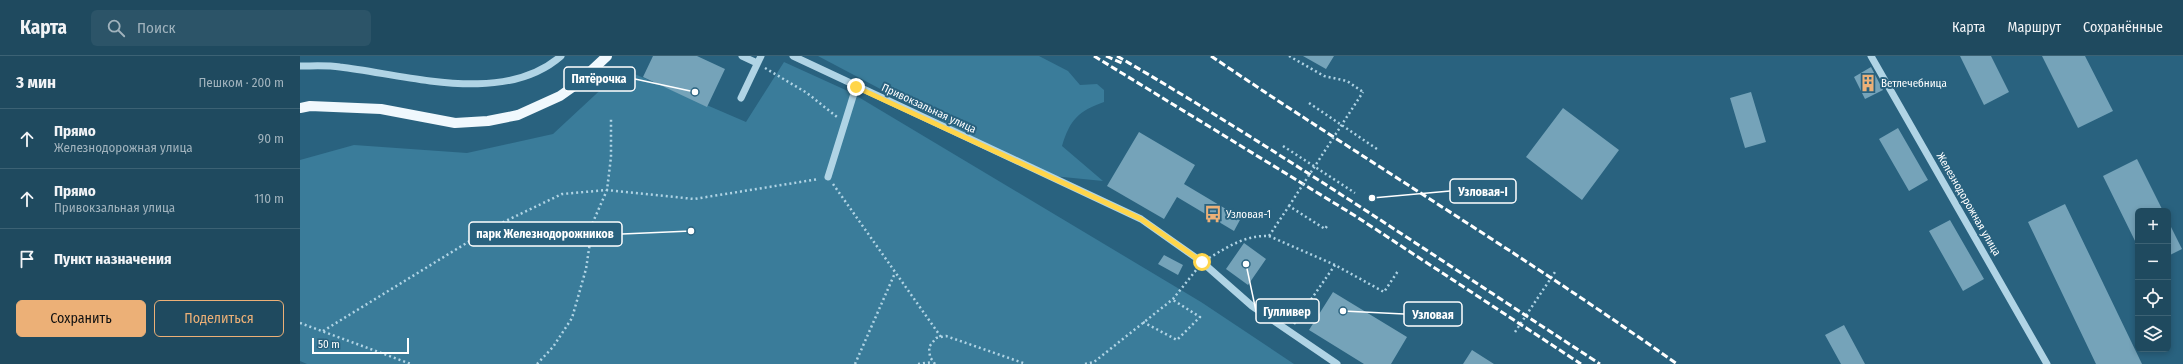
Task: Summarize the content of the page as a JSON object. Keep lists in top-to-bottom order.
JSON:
{
  "streets": {
    "street": ["Привокзальная улица", "Железнодорожная улица"]
  },
  "places": {
    "building": ["Ветлечебница"],
    "other": [
      "Пятёрочка",
      "Узловая-I",
      "парк Железнодорожников",
      "Гулливер",
      "Узловая"
    ],
    "bus stop": ["Узловая-1"]
  },
  "scale_bar": "50 m",
  "page": {
    "header": "Карта",
    "search": "Поиск",
    "nav": ["Карта", "Маршрут", "Сохранённые"],
    "heading": ["3 мин", "Пешком · 200 m"],
    "list": [
      ["Прямо", "Железнодорожная улица", "90 m"],
      ["Прямо", "Привокзальная улица", "110 m"],
      "Пункт назначения"
    ],
    "map_buttons": ["+", "−"],
    "buttons": ["Сохранить", "Поделиться"],
    "scale": "50 m"
  }
}
